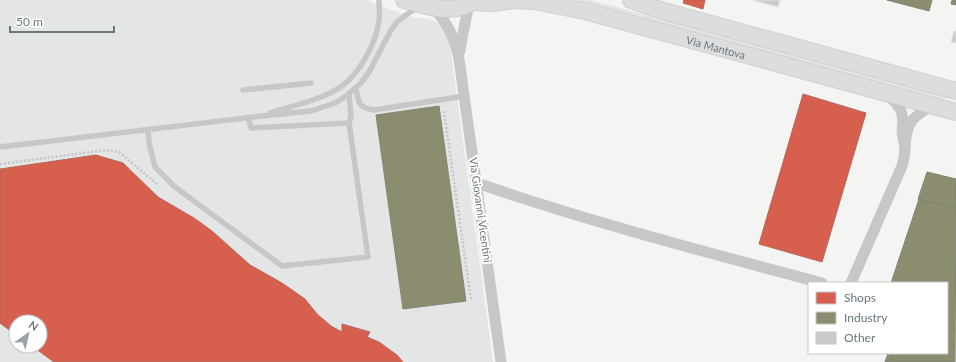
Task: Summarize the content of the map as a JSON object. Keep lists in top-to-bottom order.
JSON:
{
  "streets": {
    "main road": ["Via Mantova"],
    "street": ["Via Giovanni Vicentini"]
  },
  "crossings": [
    ["Via Mantova", "Via Giovanni Vicentini"]
  ],
  "legend": ["Shops", "Industry", "Other"],
  "scale_bar": "50 m",
  "north": "top right"
}
